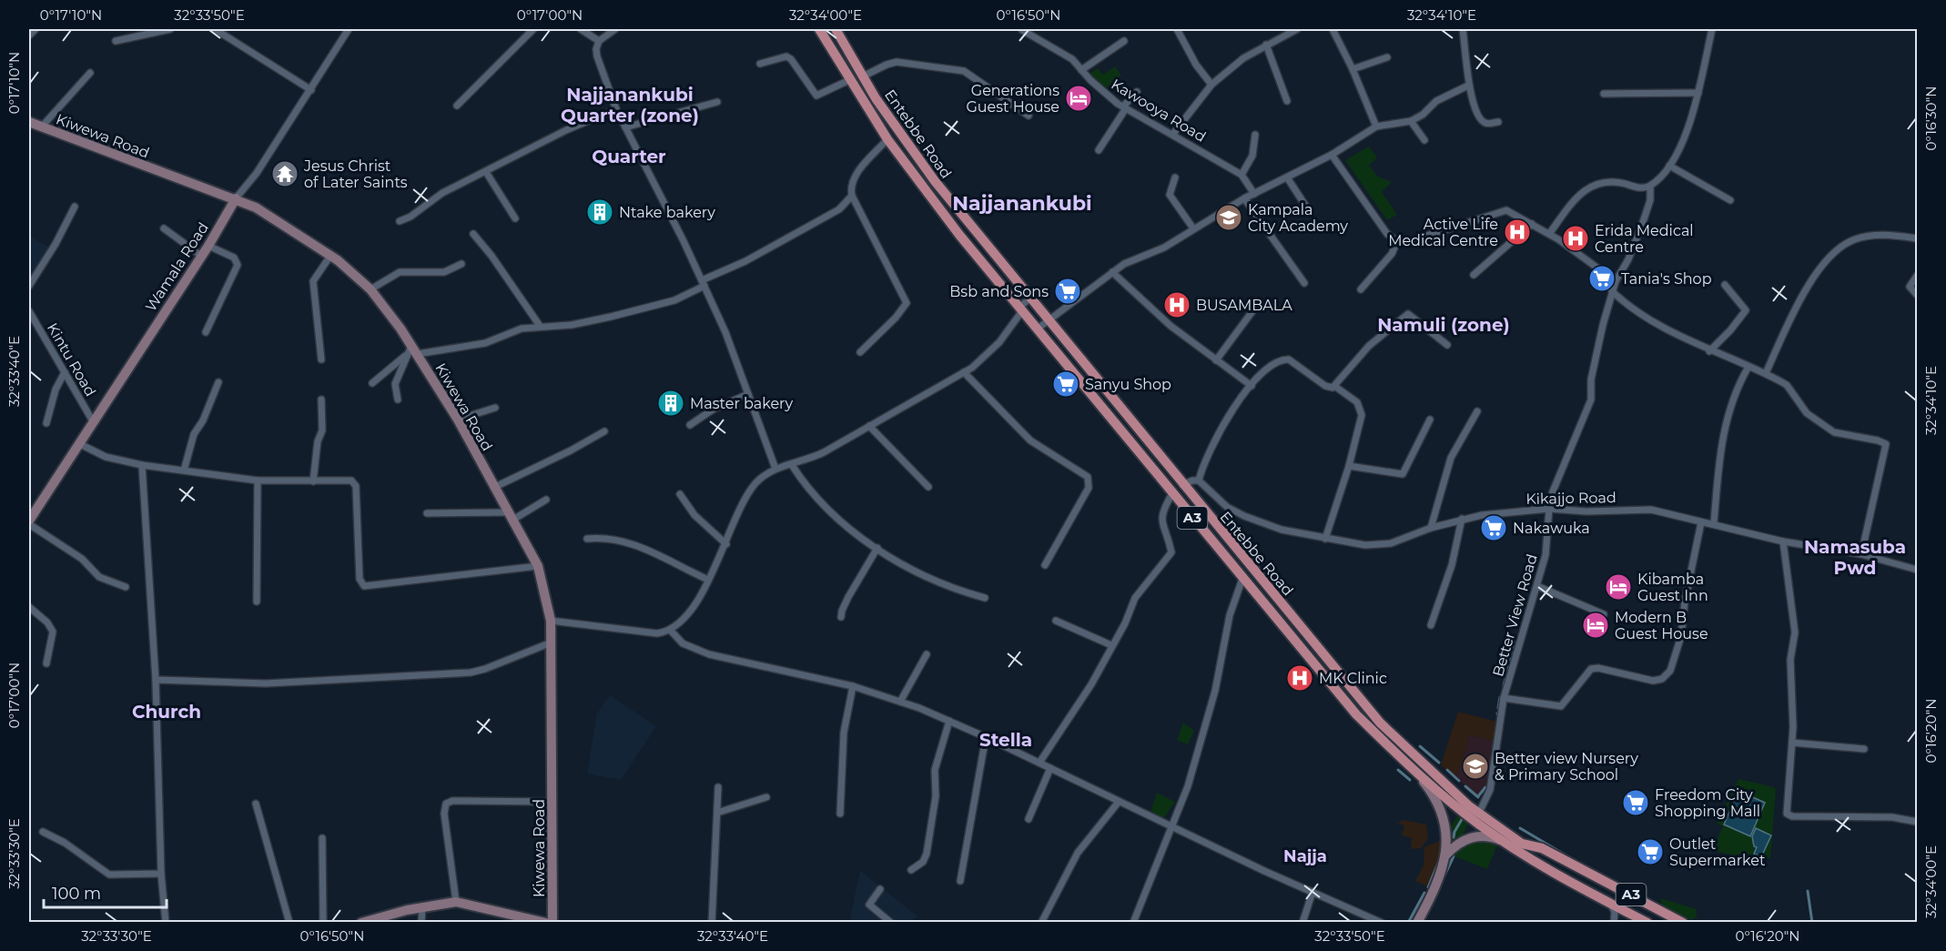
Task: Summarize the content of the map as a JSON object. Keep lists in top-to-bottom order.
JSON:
{
  "streets": {
    "main road": ["Entebbe Road", "A3"],
    "street": [
      "Kawooya Road",
      "Kiwewa Road",
      "Wamala Road",
      "Kintu Road",
      "Kikajjo Road",
      "Better View Road"
    ]
  },
  "crossings": [
    ["Entebbe Road", "Better View Road"],
    ["Kiwewa Road", "Wamala Road"],
    ["Wamala Road", "Kintu Road"],
    ["Kikajjo Road", "Better View Road"]
  ],
  "districts": [
    "Najjanankubi Quarter (zone)",
    "Quarter",
    "Najjanankubi",
    "Namuli (zone)",
    "Namasuba Pwd",
    "Church",
    "Stella",
    "Najja"
  ],
  "places": {
    "hotel": ["Generations Guest House", "Kibamba Guest Inn", "Modern B Guest House"],
    "temple": ["Jesus Christ of Later Saints"],
    "building": ["Ntake bakery", "Master bakery"],
    "school or university": ["Kampala City Academy", "Better view Nursery & Primary School"],
    "hospital": [
      "Active Life Medical Centre",
      "Erida Medical Centre",
      "BUSAMBALA",
      "MK Clinic"
    ],
    "supermarket": [
      "Tania's Shop",
      "Bsb and Sons",
      "Sanyu Shop",
      "Nakawuka",
      "Freedom City Shopping Mall",
      "Outlet Supermarket"
    ]
  },
  "scale_bar": "100 m",
  "coordinates": [
    "0°17'10\"N",
    "32°33'50\"E",
    "0°17'00\"N",
    "32°34'00\"E",
    "0°16'50\"N",
    "32°34'10\"E",
    "0°16'30\"N",
    "32°33'40\"E",
    "0°16'20\"N",
    "32°33'30\"E"
  ]
}
